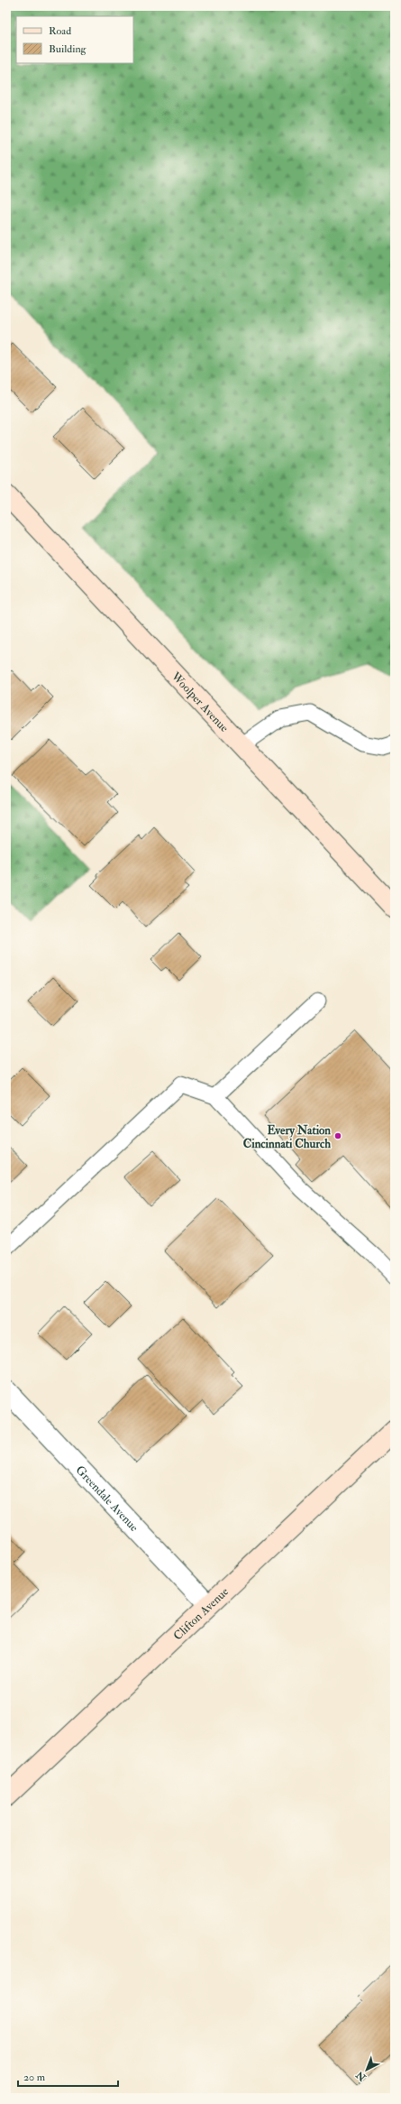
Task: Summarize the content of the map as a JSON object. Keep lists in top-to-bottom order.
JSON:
{
  "streets": {
    "street": ["Woolper Avenue", "Greendale Avenue", "Clifton Avenue"]
  },
  "crossings": [
    ["Greendale Avenue", "Clifton Avenue"]
  ],
  "places": ["Every Nation Cincinnati Church"],
  "legend": ["Road", "Building"],
  "scale_bar": "20 m",
  "north": "bottom left"
}
